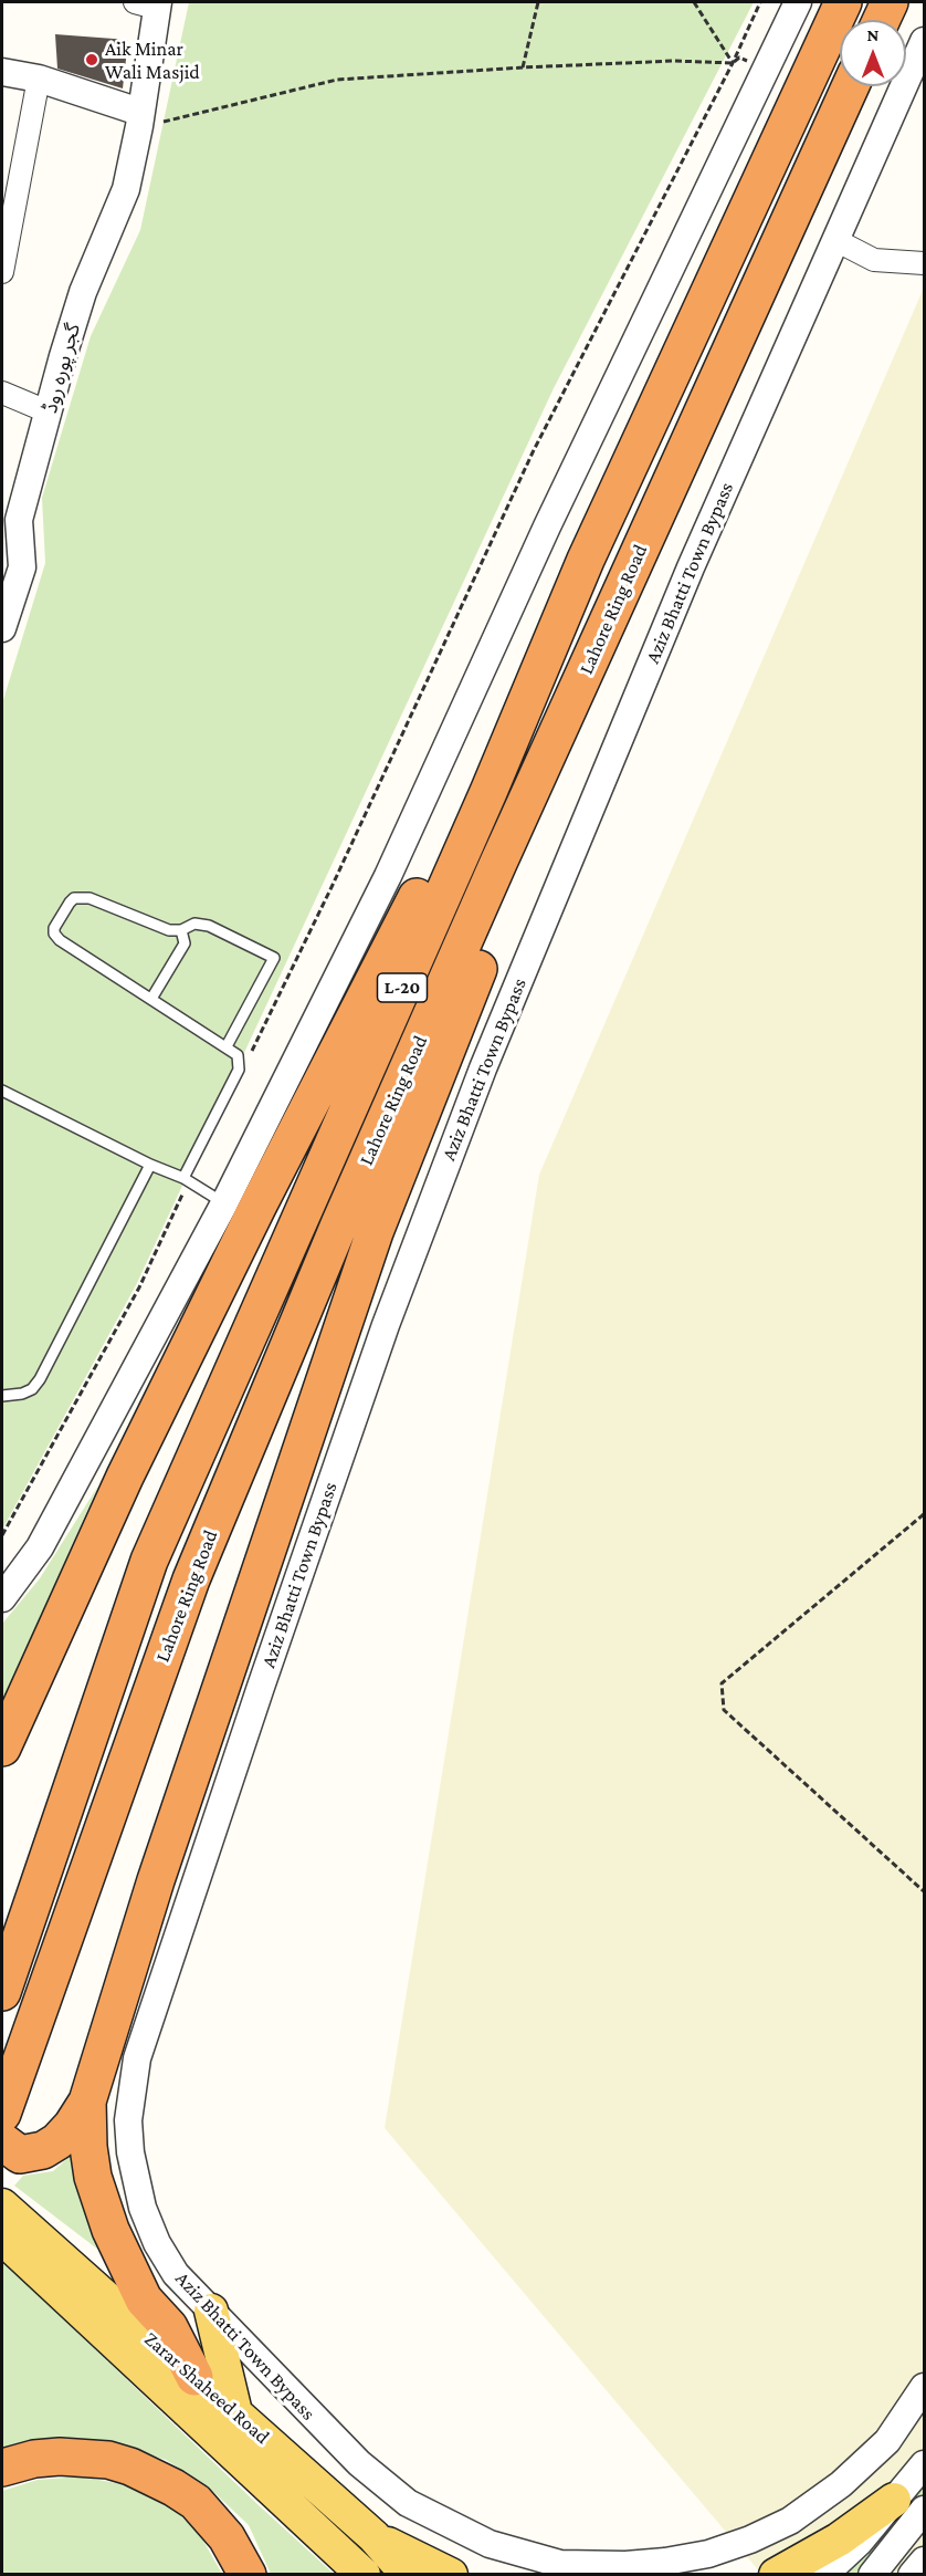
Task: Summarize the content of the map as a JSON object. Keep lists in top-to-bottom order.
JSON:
{
  "streets": {
    "highway": ["Lahore Ring Road", "L-20"],
    "main road": ["Zarar Shaheed Road"],
    "street": ["گجر پورہ روڈ", "Aziz Bhatti Town Bypass"]
  },
  "places": ["Aik Minar Wali Masjid"],
  "north": "top"
}
